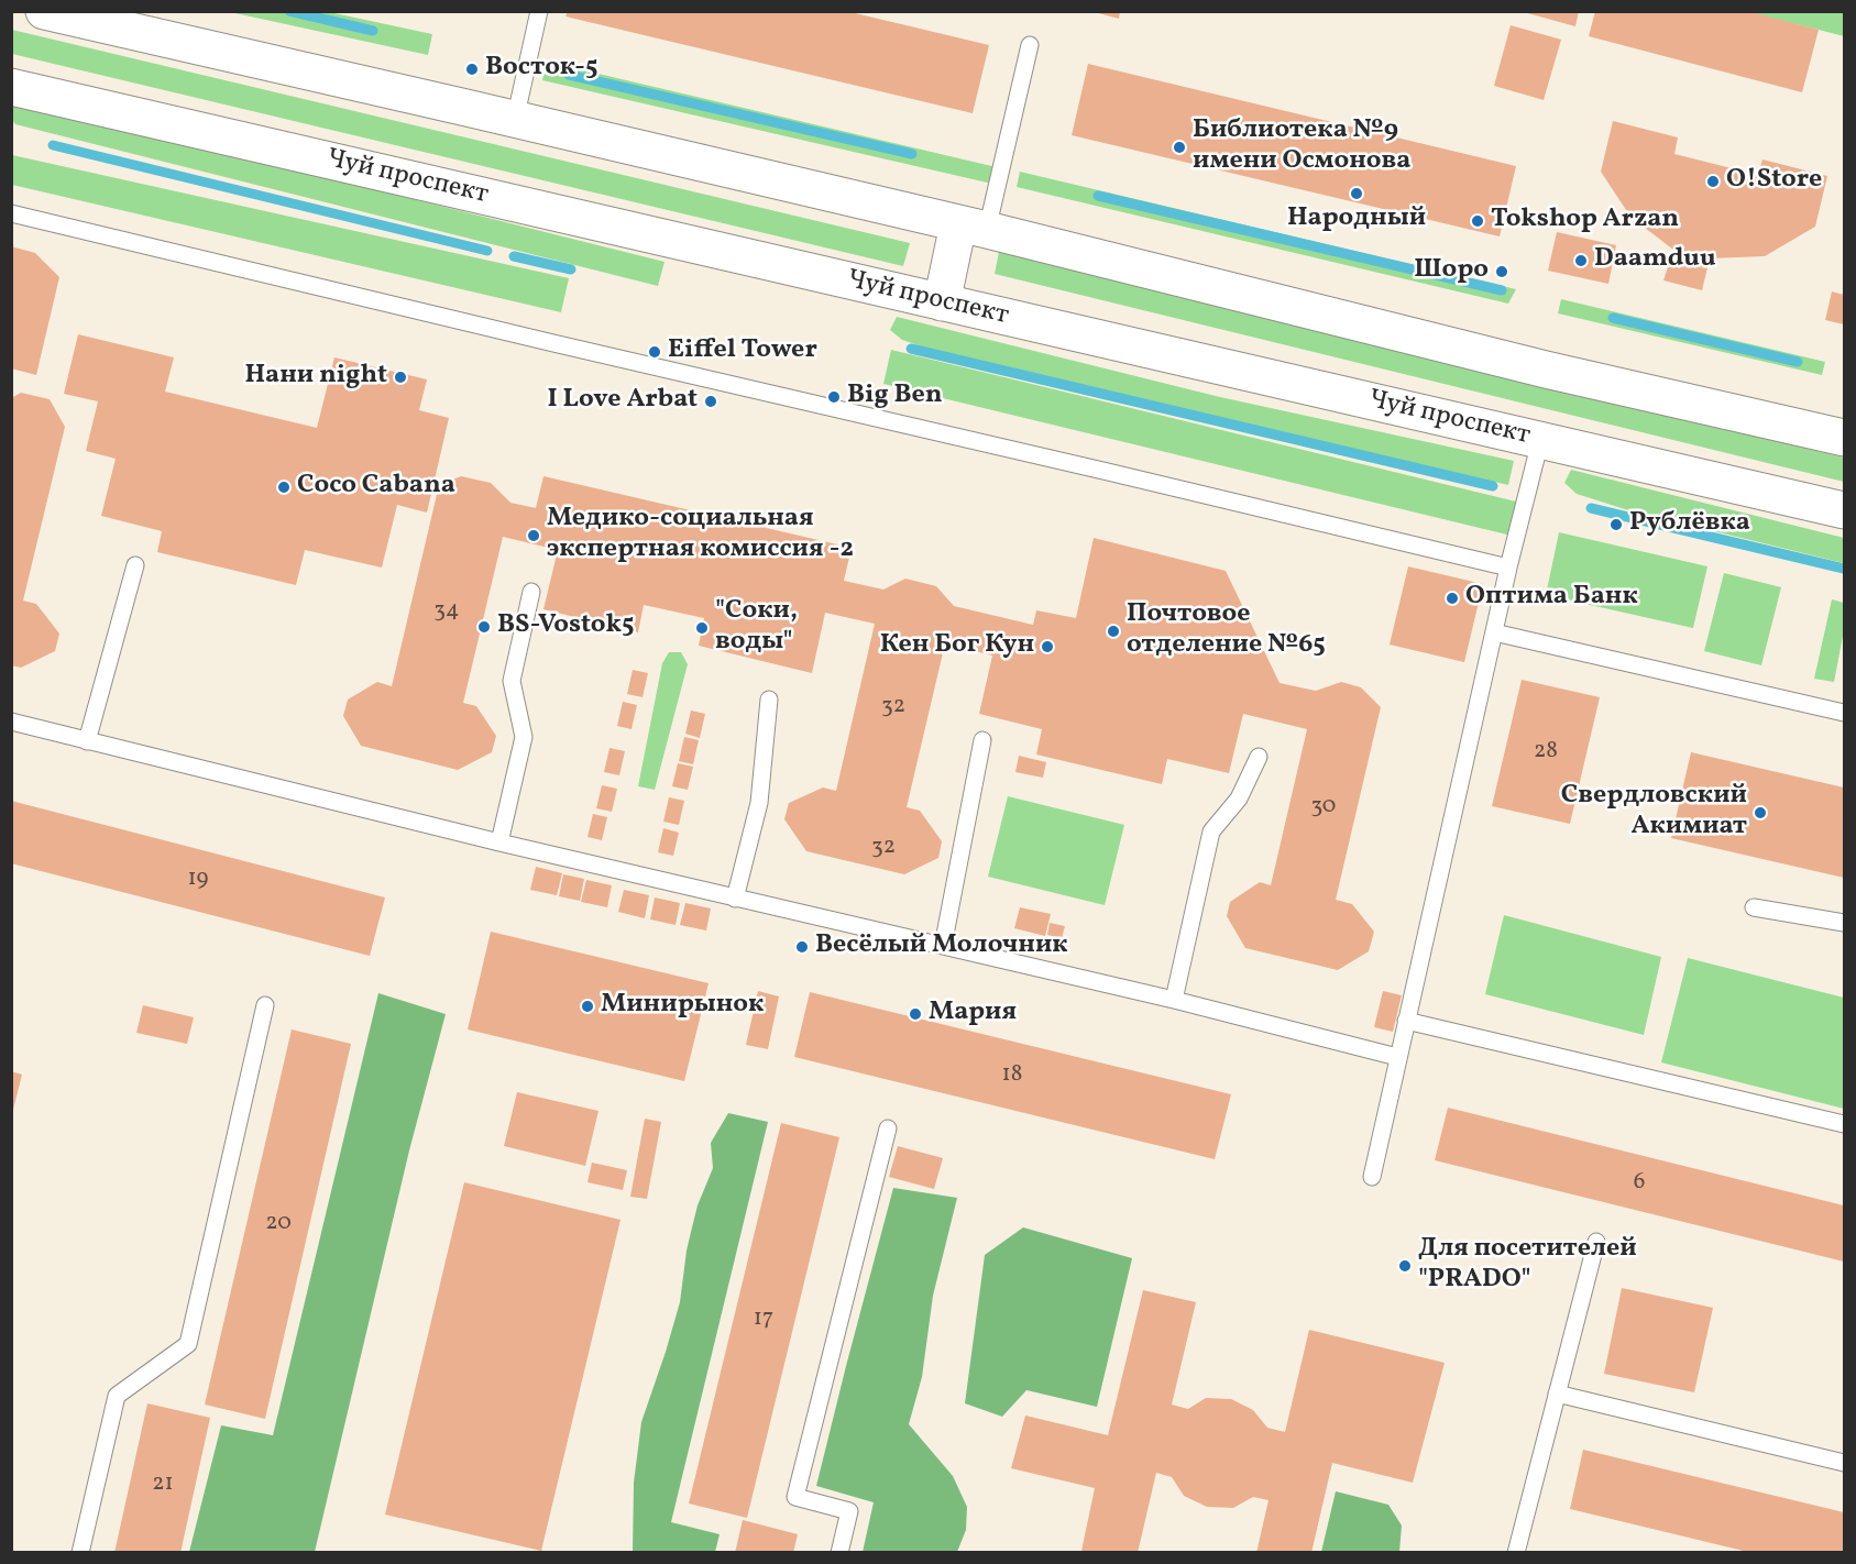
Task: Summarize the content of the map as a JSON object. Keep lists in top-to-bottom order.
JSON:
{
  "streets": {
    "main road": ["Чуй проспект"]
  },
  "places": [
    "Восток-5",
    "Библиотека №9 имени Осмонова",
    "O!Store",
    "Народный",
    "Tokshop Arzan",
    "Daamduu",
    "Шоро",
    "Eiffel Tower",
    "Нани night",
    "Big Ben",
    "I Love Arbat",
    "Coco Cabana",
    "Рублёвка",
    "Медико-социальная экспертная комиссия -2",
    "Оптима Банк",
    "BS-Vostok5",
    "\"Соки, воды\"",
    "Почтовое отделение №65",
    "Кен Бог Кун",
    "Свердловский Акимиат",
    "Весёлый Молочник",
    "Минирынок",
    "Мария",
    "Для посетителей \"PRADO\""
  ],
  "house_numbers": [
    "34",
    "32",
    "28",
    "30",
    "32",
    "19",
    "18",
    "6",
    "20",
    "17",
    "21"
  ]
}
